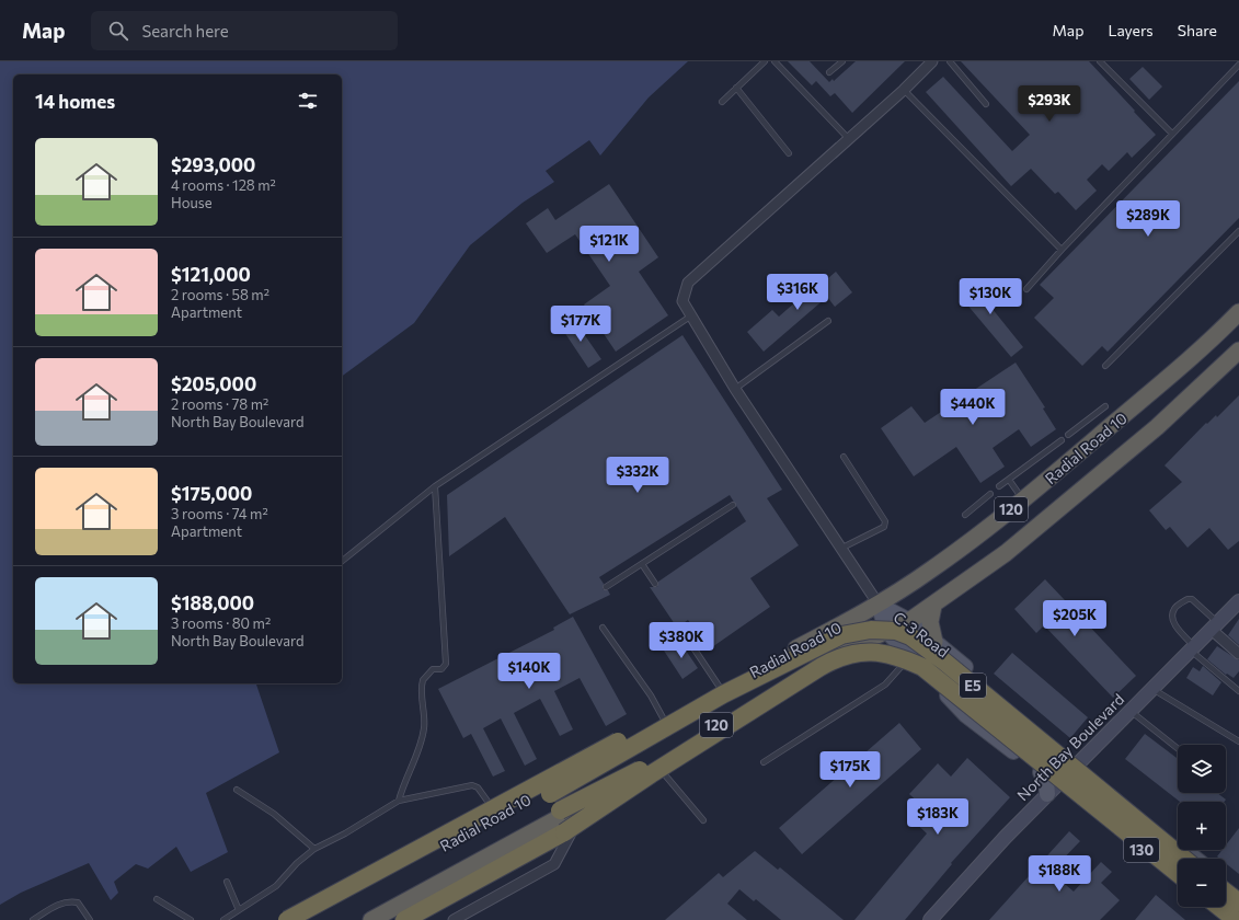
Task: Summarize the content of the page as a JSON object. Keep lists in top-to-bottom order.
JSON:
{
  "streets": {
    "highway": ["Radial Road 10", "120", "E5"],
    "main road": ["C-3 Road", "North Bay Boulevard", "130"]
  },
  "crossings": [
    ["Radial Road 10", "C-3 Road"],
    ["Radial Road 10", "E5"],
    ["C-3 Road", "North Bay Boulevard"],
    ["C-3 Road", "130"],
    ["North Bay Boulevard", "130"]
  ],
  "page": {
    "header": "Map",
    "search": "Search here",
    "nav": ["Map", "Layers", "Share"],
    "heading": "14 homes",
    "price": [
      "$293K",
      "$289K",
      "$121K",
      "$316K",
      "$130K",
      "$177K",
      "$440K",
      "$332K",
      "$205K",
      "$380K",
      "$140K",
      "$175K",
      "$183K",
      "$188K"
    ],
    "list": [
      {
        "name": "$293,000",
        "note": "4 rooms · 128 m² · House"
      },
      {
        "name": "$121,000",
        "note": "2 rooms · 58 m² · Apartment"
      },
      {
        "name": "$205,000",
        "note": "2 rooms · 78 m² · North Bay Boulevard"
      },
      {
        "name": "$175,000",
        "note": "3 rooms · 74 m² · Apartment"
      },
      {
        "name": "$188,000",
        "note": "3 rooms · 80 m² · North Bay Boulevard"
      }
    ],
    "map_buttons": ["+", "−"]
  }
}
